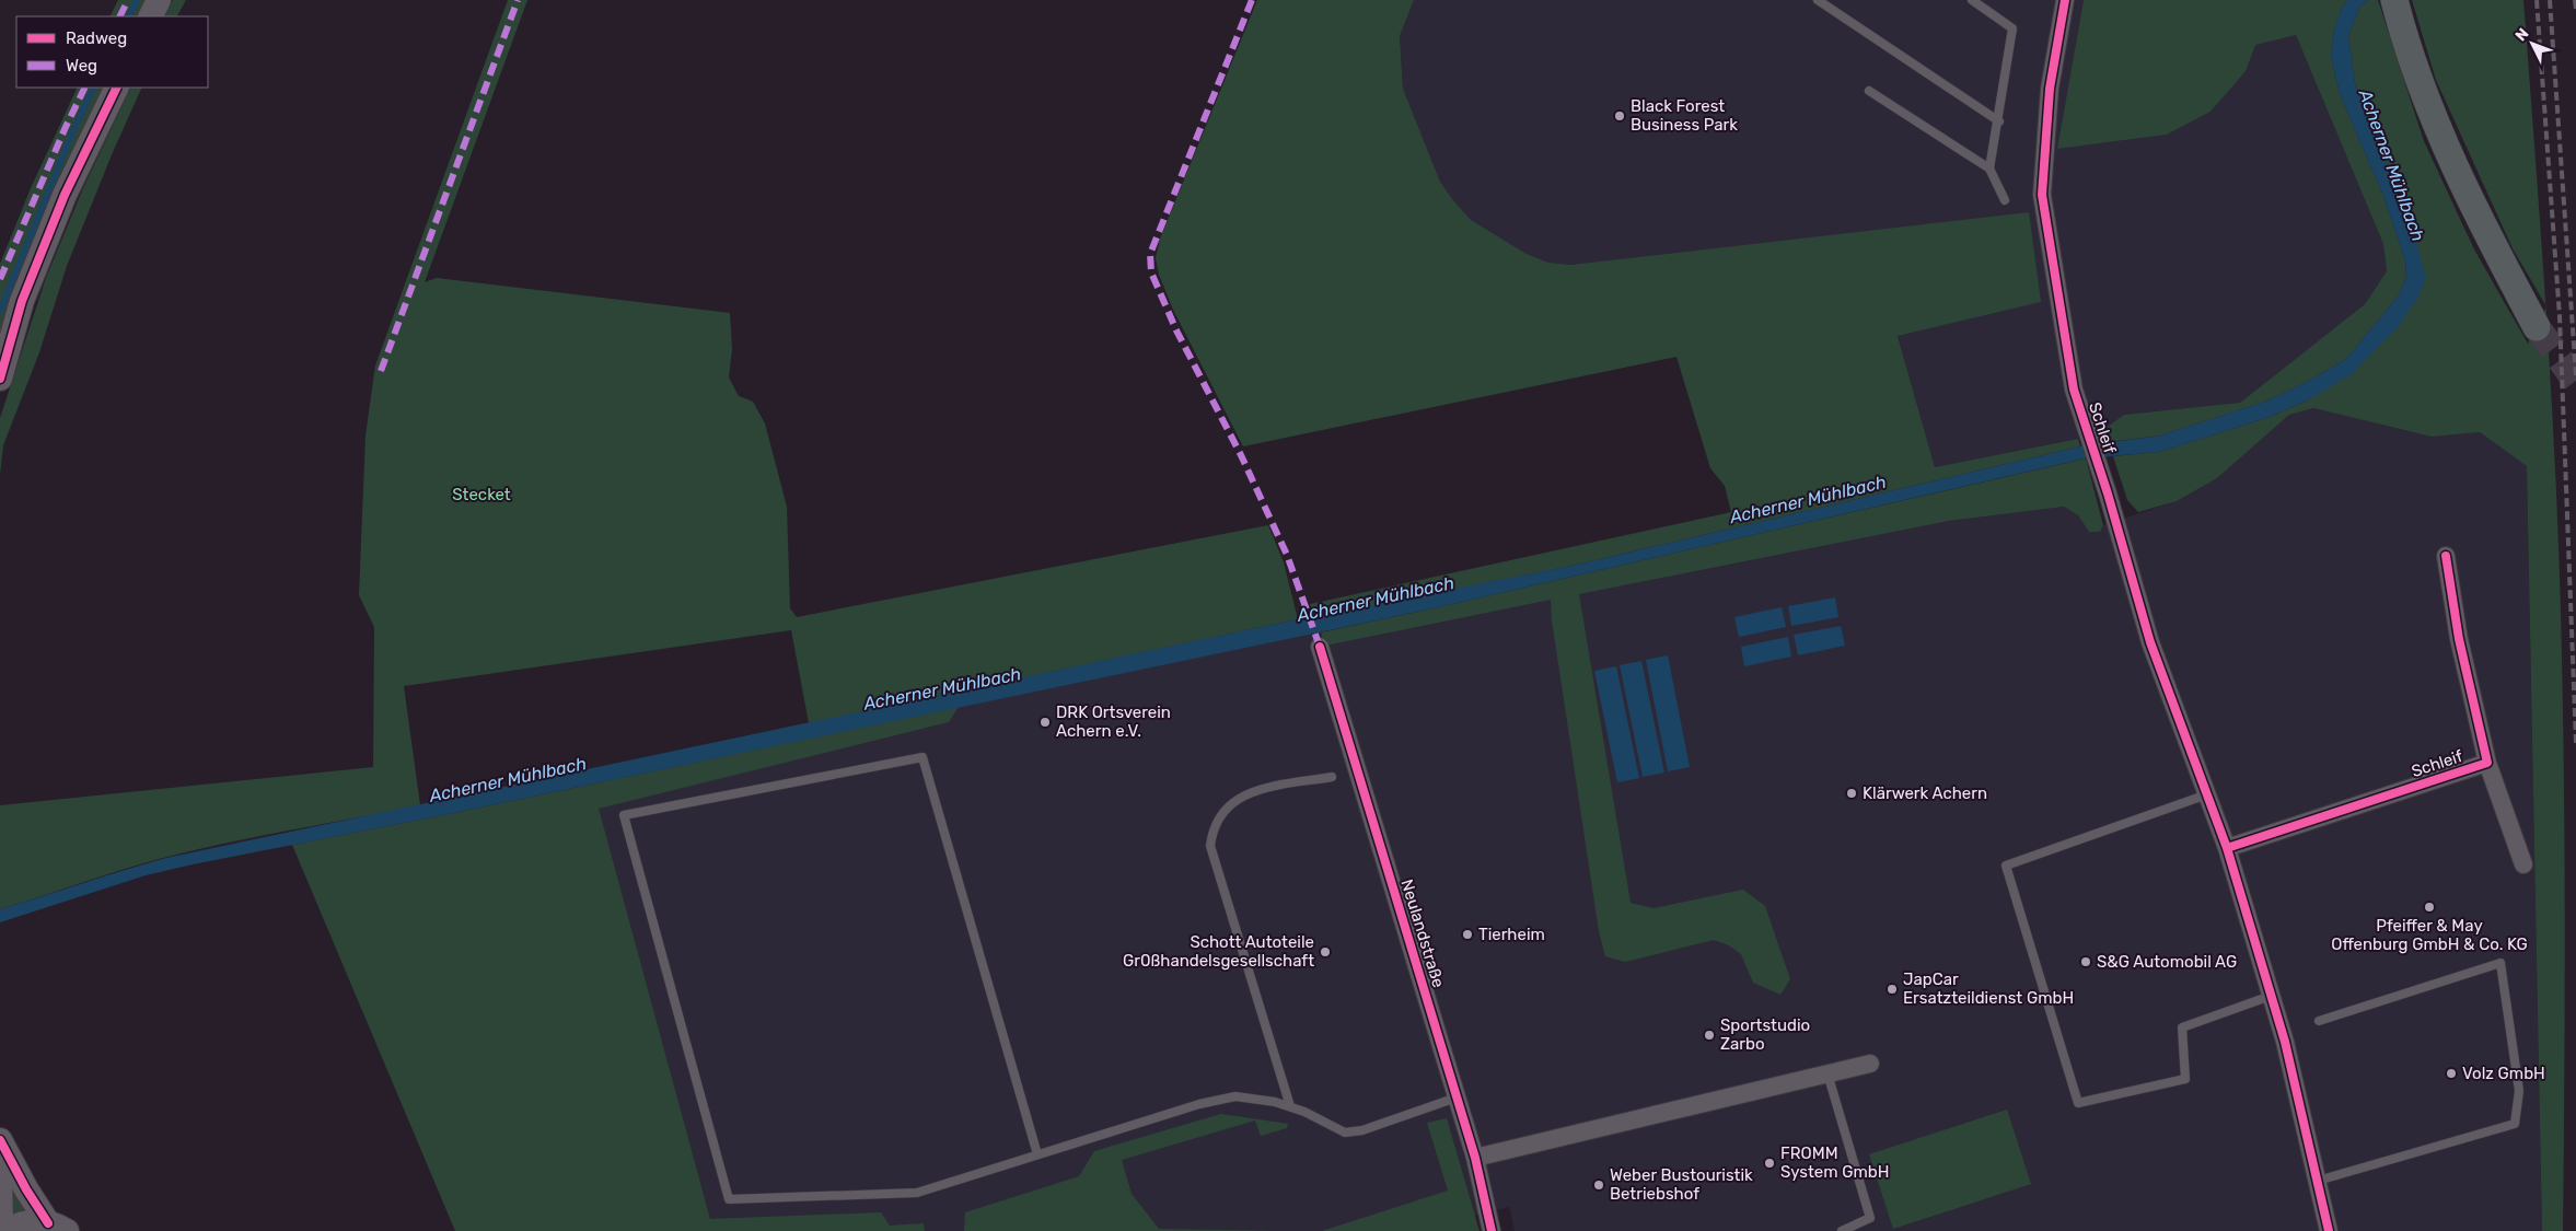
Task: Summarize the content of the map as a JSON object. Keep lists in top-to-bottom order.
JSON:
{
  "streets": {
    "street": ["Schleif", "Neulandstraße"]
  },
  "water": ["Acherner Mühlbach"],
  "parks": ["Stecket"],
  "places": [
    "Black Forest Business Park",
    "DRK Ortsverein Achern e.V.",
    "Klärwerk Achern",
    "Pfeiffer & May Offenburg GmbH & Co. KG",
    "Tierheim",
    "Schott Autoteile Gr0ßhandelsgesellschaft",
    "S&G Automobil AG",
    "JapCar Ersatzteildienst GmbH",
    "Sportstudio Zarbo",
    "Volz GmbH",
    "FROMM System GmbH",
    "Weber Bustouristik Betriebshof"
  ],
  "legend": ["Radweg", "Weg"],
  "north": "top left"
}
